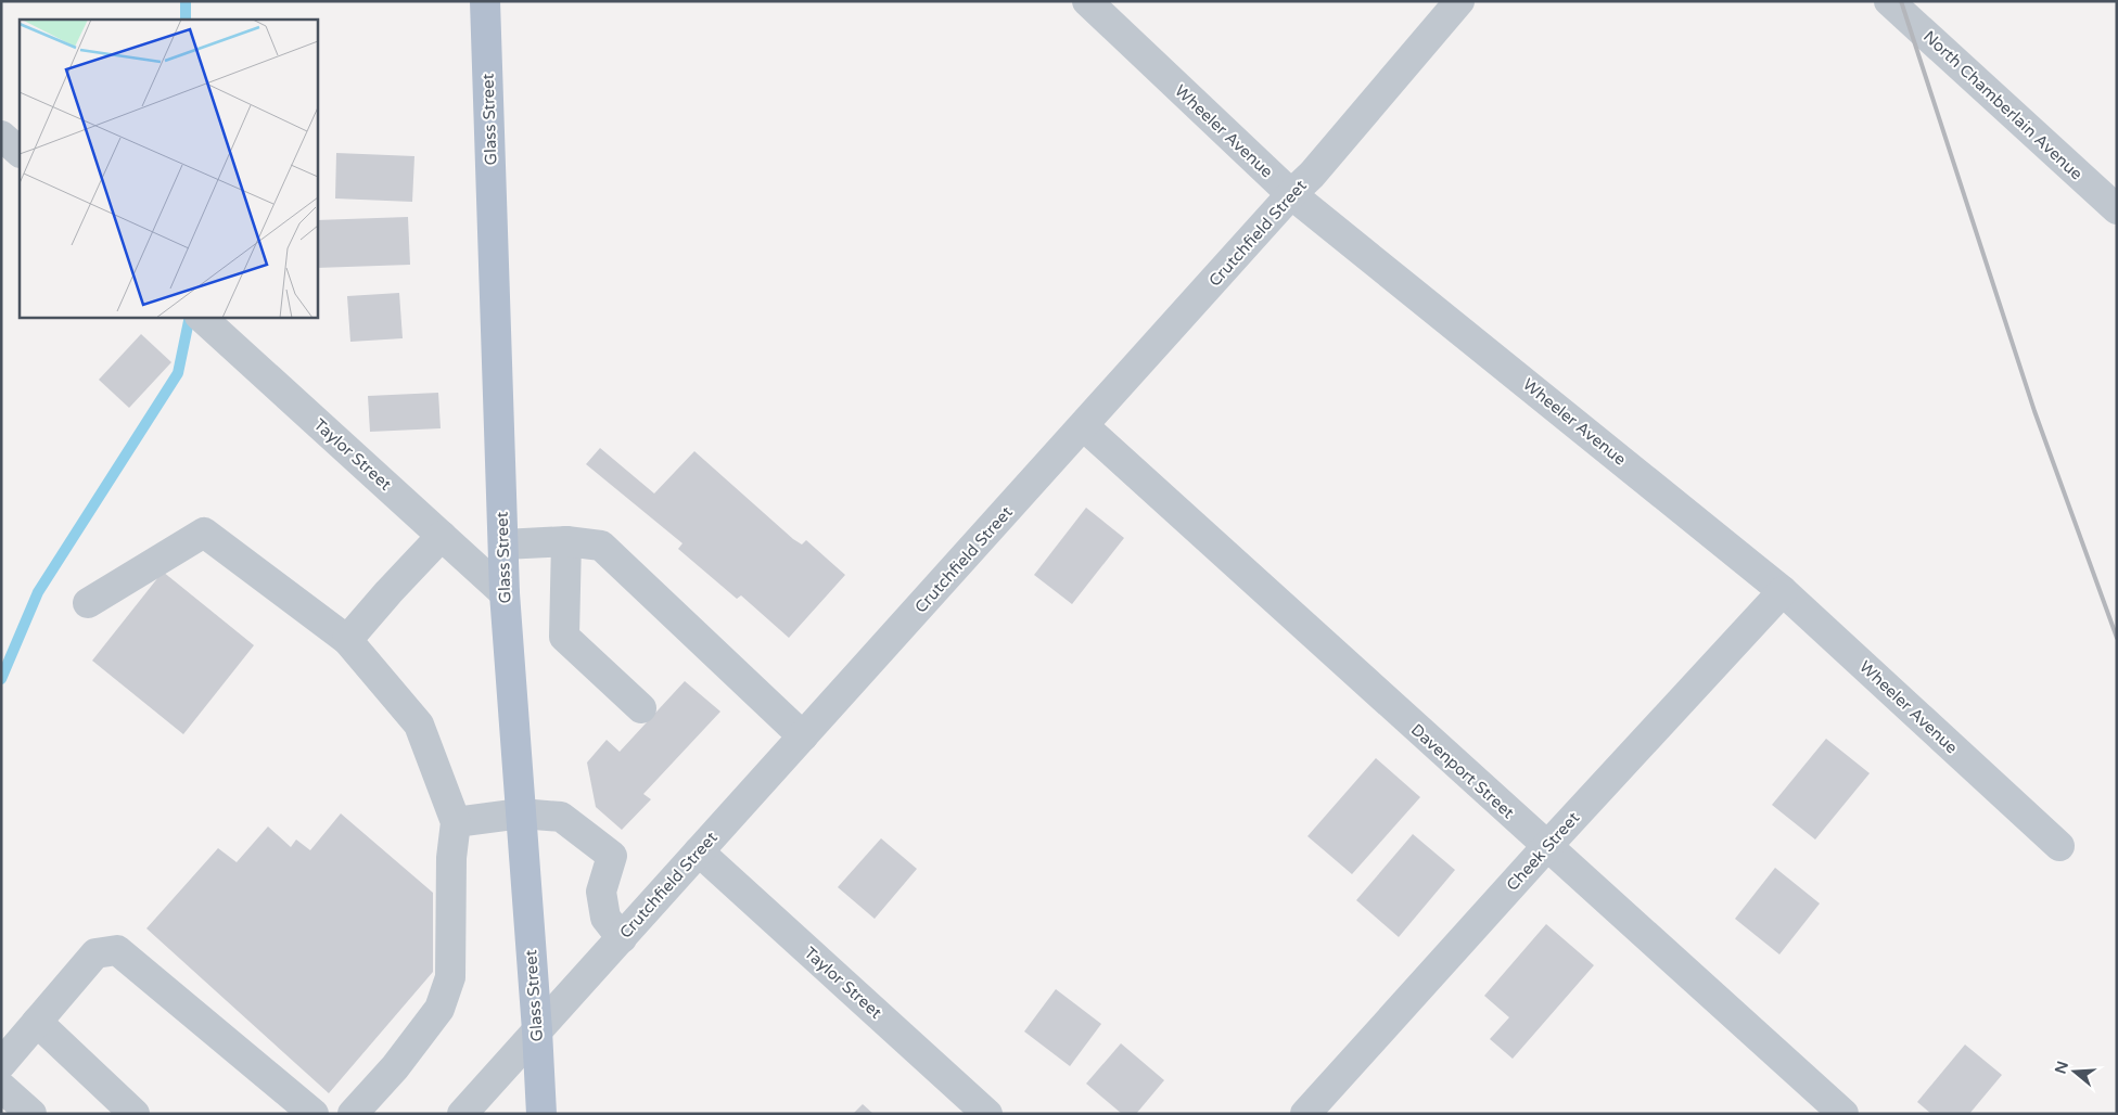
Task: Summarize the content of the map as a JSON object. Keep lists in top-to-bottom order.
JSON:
{
  "streets": {
    "main road": ["Glass Street"],
    "street": [
      "North Chamberlain Avenue",
      "Wheeler Avenue",
      "Crutchfield Street",
      "Taylor Street",
      "Davenport Street",
      "Cheek Street"
    ]
  },
  "crossings": [
    ["Glass Street", "Crutchfield Street"],
    ["Glass Street", "Taylor Street"],
    ["Wheeler Avenue", "Crutchfield Street"],
    ["Wheeler Avenue", "Cheek Street"],
    ["Crutchfield Street", "Taylor Street"],
    ["Crutchfield Street", "Davenport Street"],
    ["Davenport Street", "Cheek Street"]
  ],
  "north": "left"
}
